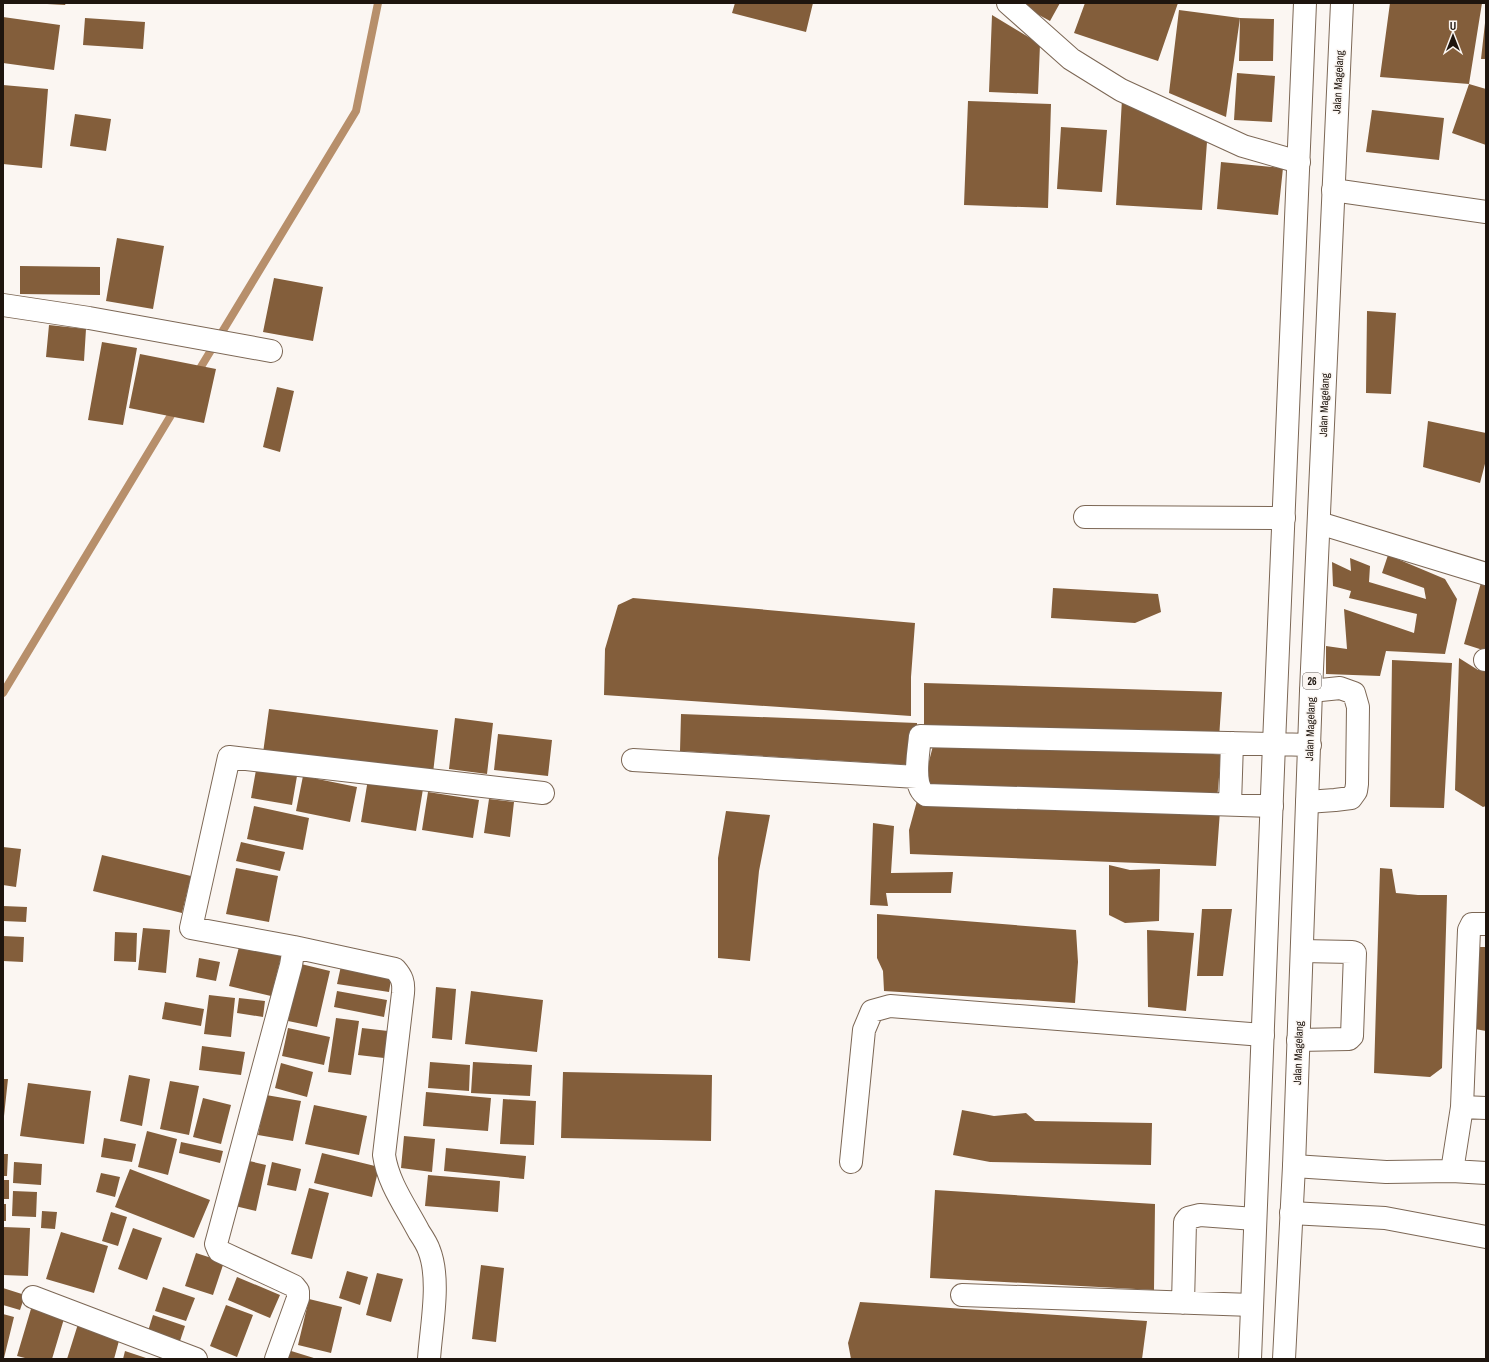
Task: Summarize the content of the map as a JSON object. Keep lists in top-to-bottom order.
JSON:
{
  "streets": {
    "main road": ["Jalan Magelang", "26"]
  },
  "north": "top"
}
